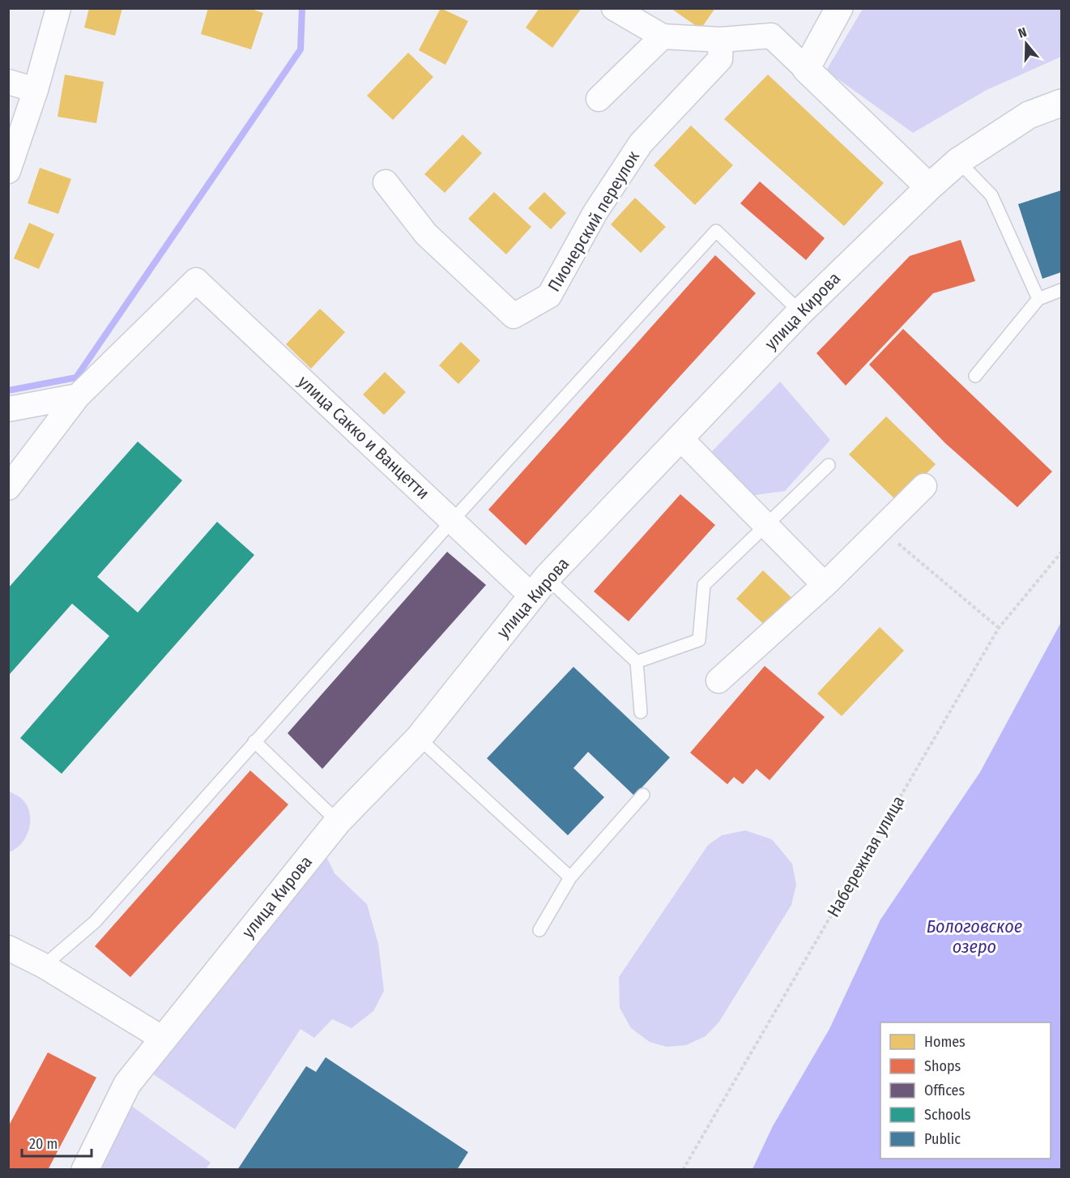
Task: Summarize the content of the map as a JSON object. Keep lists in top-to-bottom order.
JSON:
{
  "streets": {
    "main road": ["улица Кирова"],
    "street": ["Пионерский переулок", "улица Сакко и Ванцетти"],
    "path": ["Набережная улица"]
  },
  "crossings": [
    ["улица Кирова", "улица Сакко и Ванцетти"]
  ],
  "water": ["Бологовское озеро"],
  "legend": [
    "Homes",
    "Shops",
    "Offices",
    "Schools",
    "Public"
  ],
  "scale_bar": "20 m",
  "north": "top"
}
